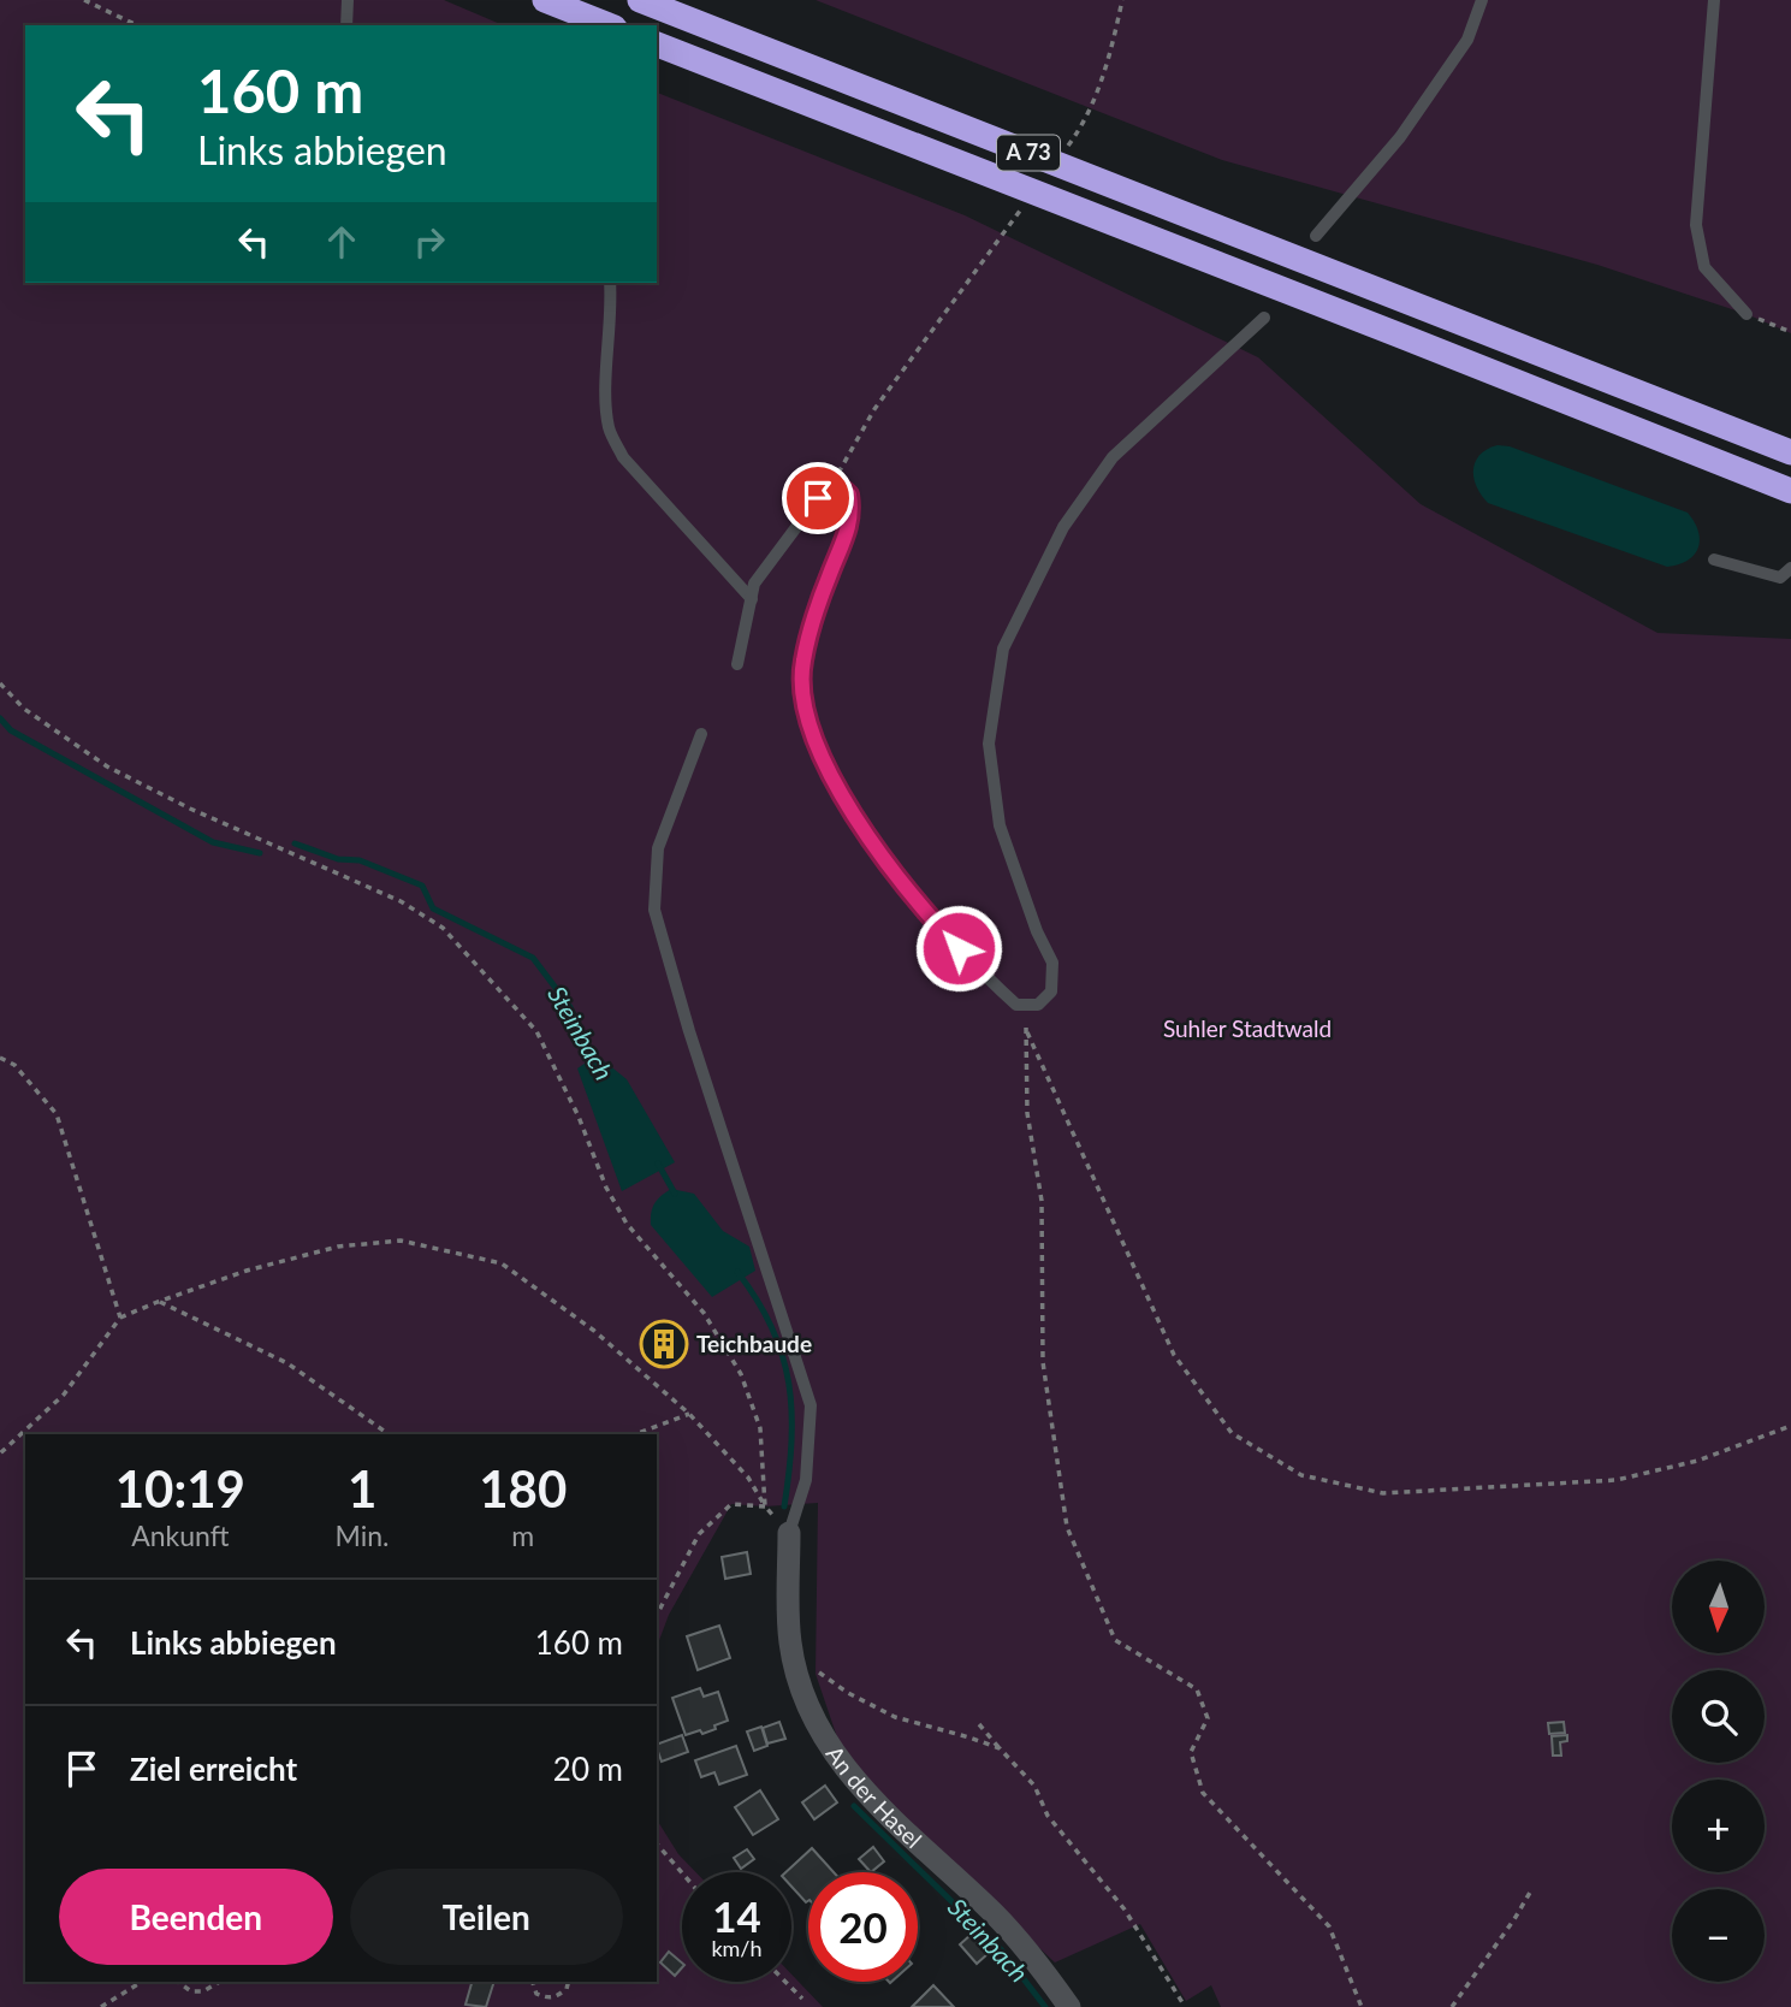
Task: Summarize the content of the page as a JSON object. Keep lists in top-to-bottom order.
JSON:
{
  "streets": {
    "highway": ["A 73"],
    "street": ["An der Hasel"]
  },
  "water": ["Steinbach"],
  "parks": ["Suhler Stadtwald"],
  "places": {
    "building": ["Teichbaude"]
  },
  "north": "bottom",
  "page": {
    "turn": ["160 m", "Links abbiegen"],
    "eta": [
      "10:19",
      "Ankunft",
      "1",
      "Min.",
      "180",
      "m"
    ],
    "map_buttons": ["+", "−"],
    "list": [
      {
        "name": "Links abbiegen",
        "value": "160 m"
      },
      {
        "name": "Ziel erreicht",
        "value": "20 m"
      }
    ],
    "buttons": ["Beenden", "Teilen"],
    "speed": "14 km/h",
    "limit": "20"
  }
}
